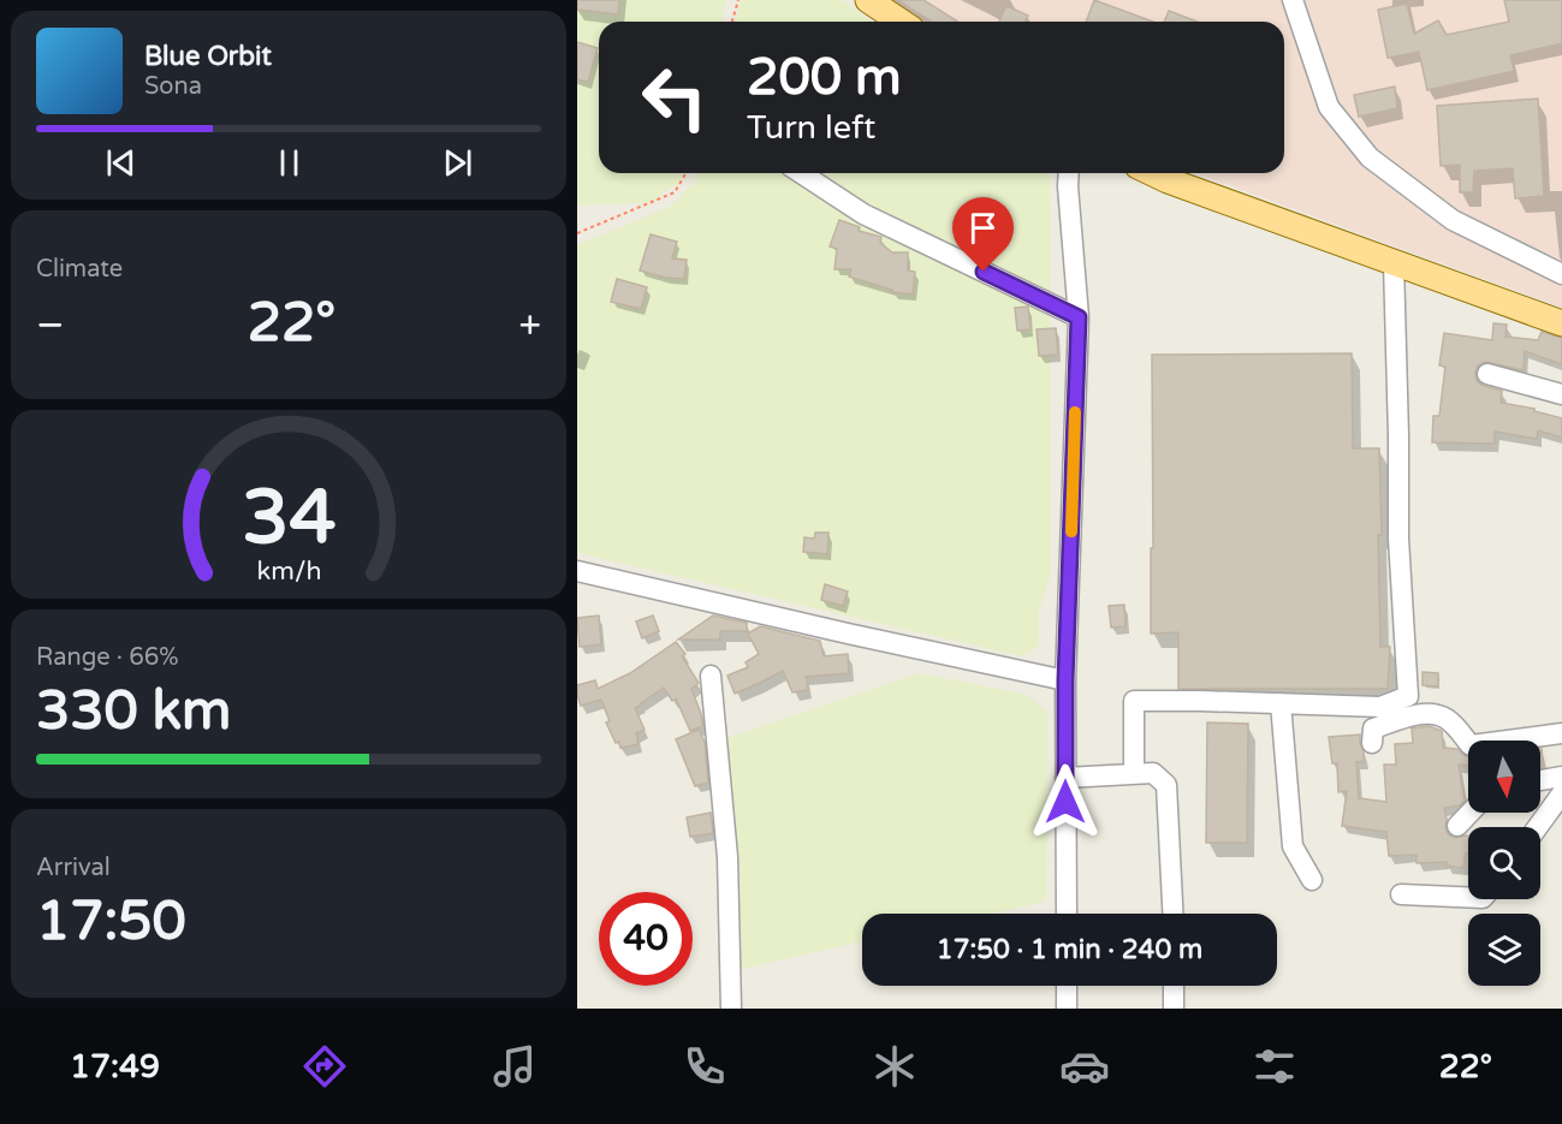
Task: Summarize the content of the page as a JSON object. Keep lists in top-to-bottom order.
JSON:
{
  "north": "bottom",
  "page": {
    "turn": ["200 m", "Turn left"],
    "song": ["Blue Orbit", "Sona"],
    "tile": [
      "Climate",
      ["Range · 66%", "330 km"],
      ["Arrival", "17:50"]
    ],
    "heat": ["−", "22°", "+"],
    "limit": "40",
    "trip": "17:50 · 1 min · 240 m",
    "tabs": ["17:49", "22°"],
    "gauge": ["34", "km/h"]
  }
}
